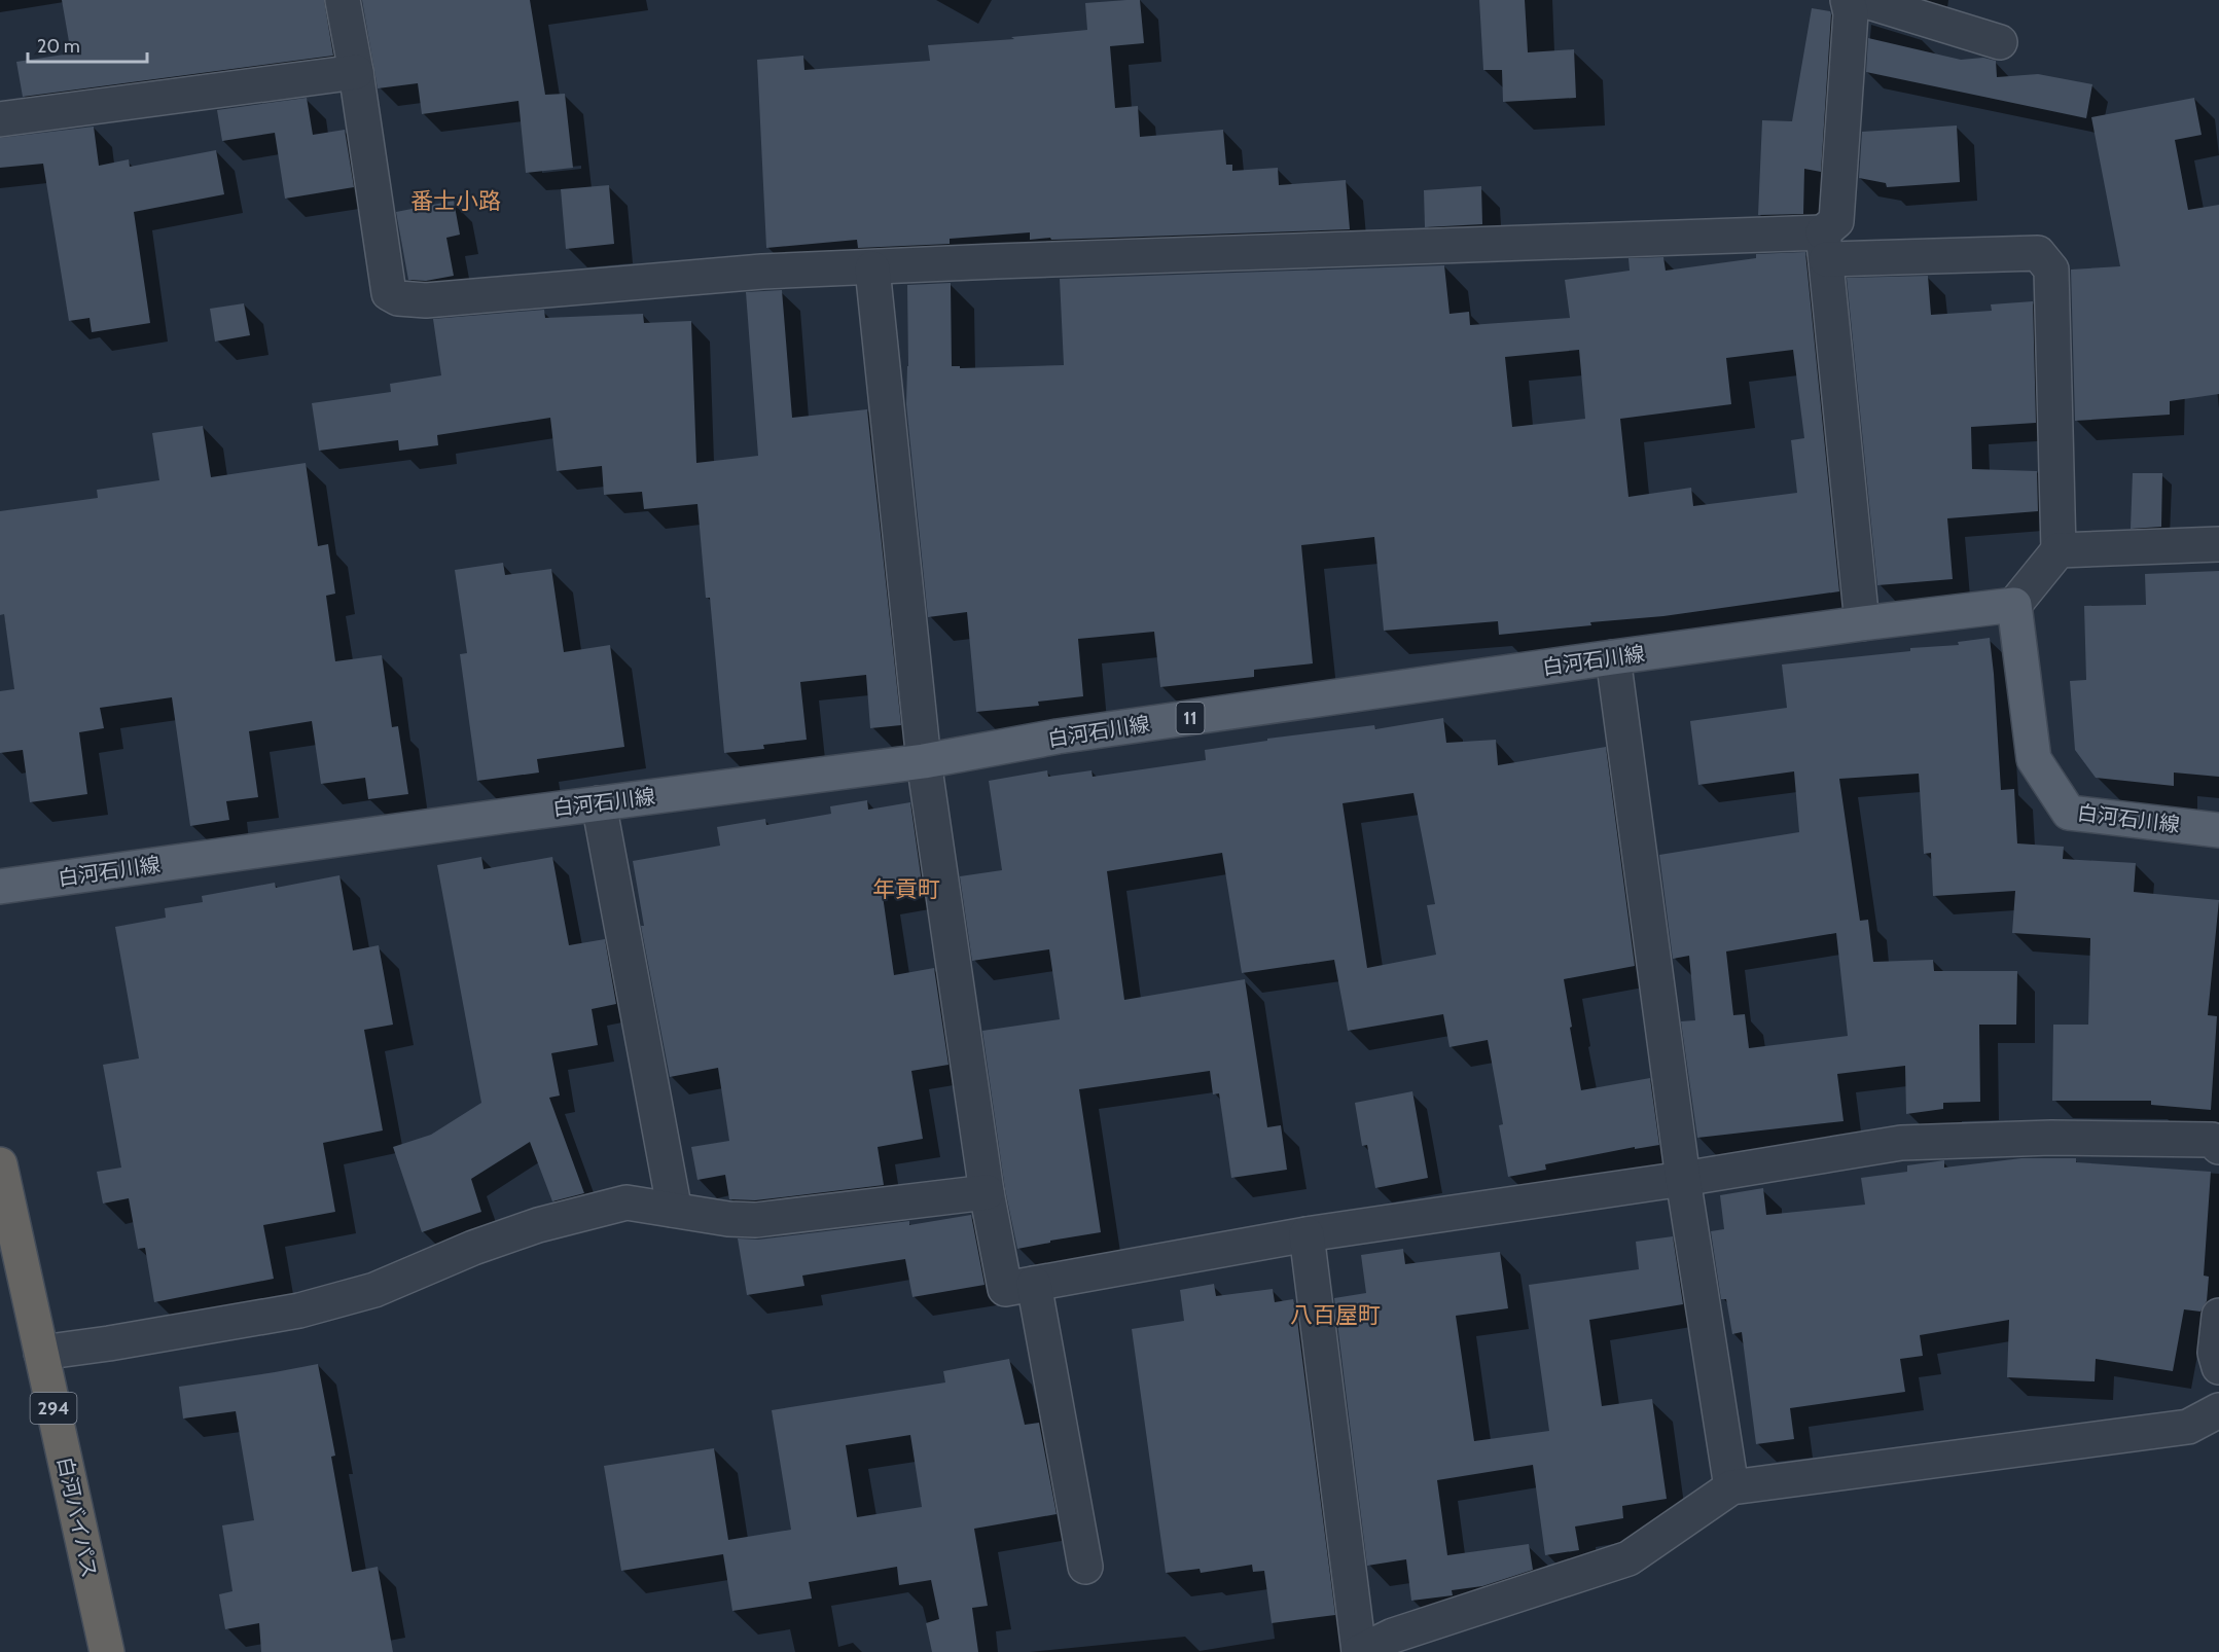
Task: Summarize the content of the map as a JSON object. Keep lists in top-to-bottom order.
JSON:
{
  "streets": {
    "highway": ["294", "白河バイパス"],
    "main road": ["白河石川線", "11"]
  },
  "districts": ["番士小路", "年貢町", "八百屋町"],
  "scale_bar": "20 m"
}
